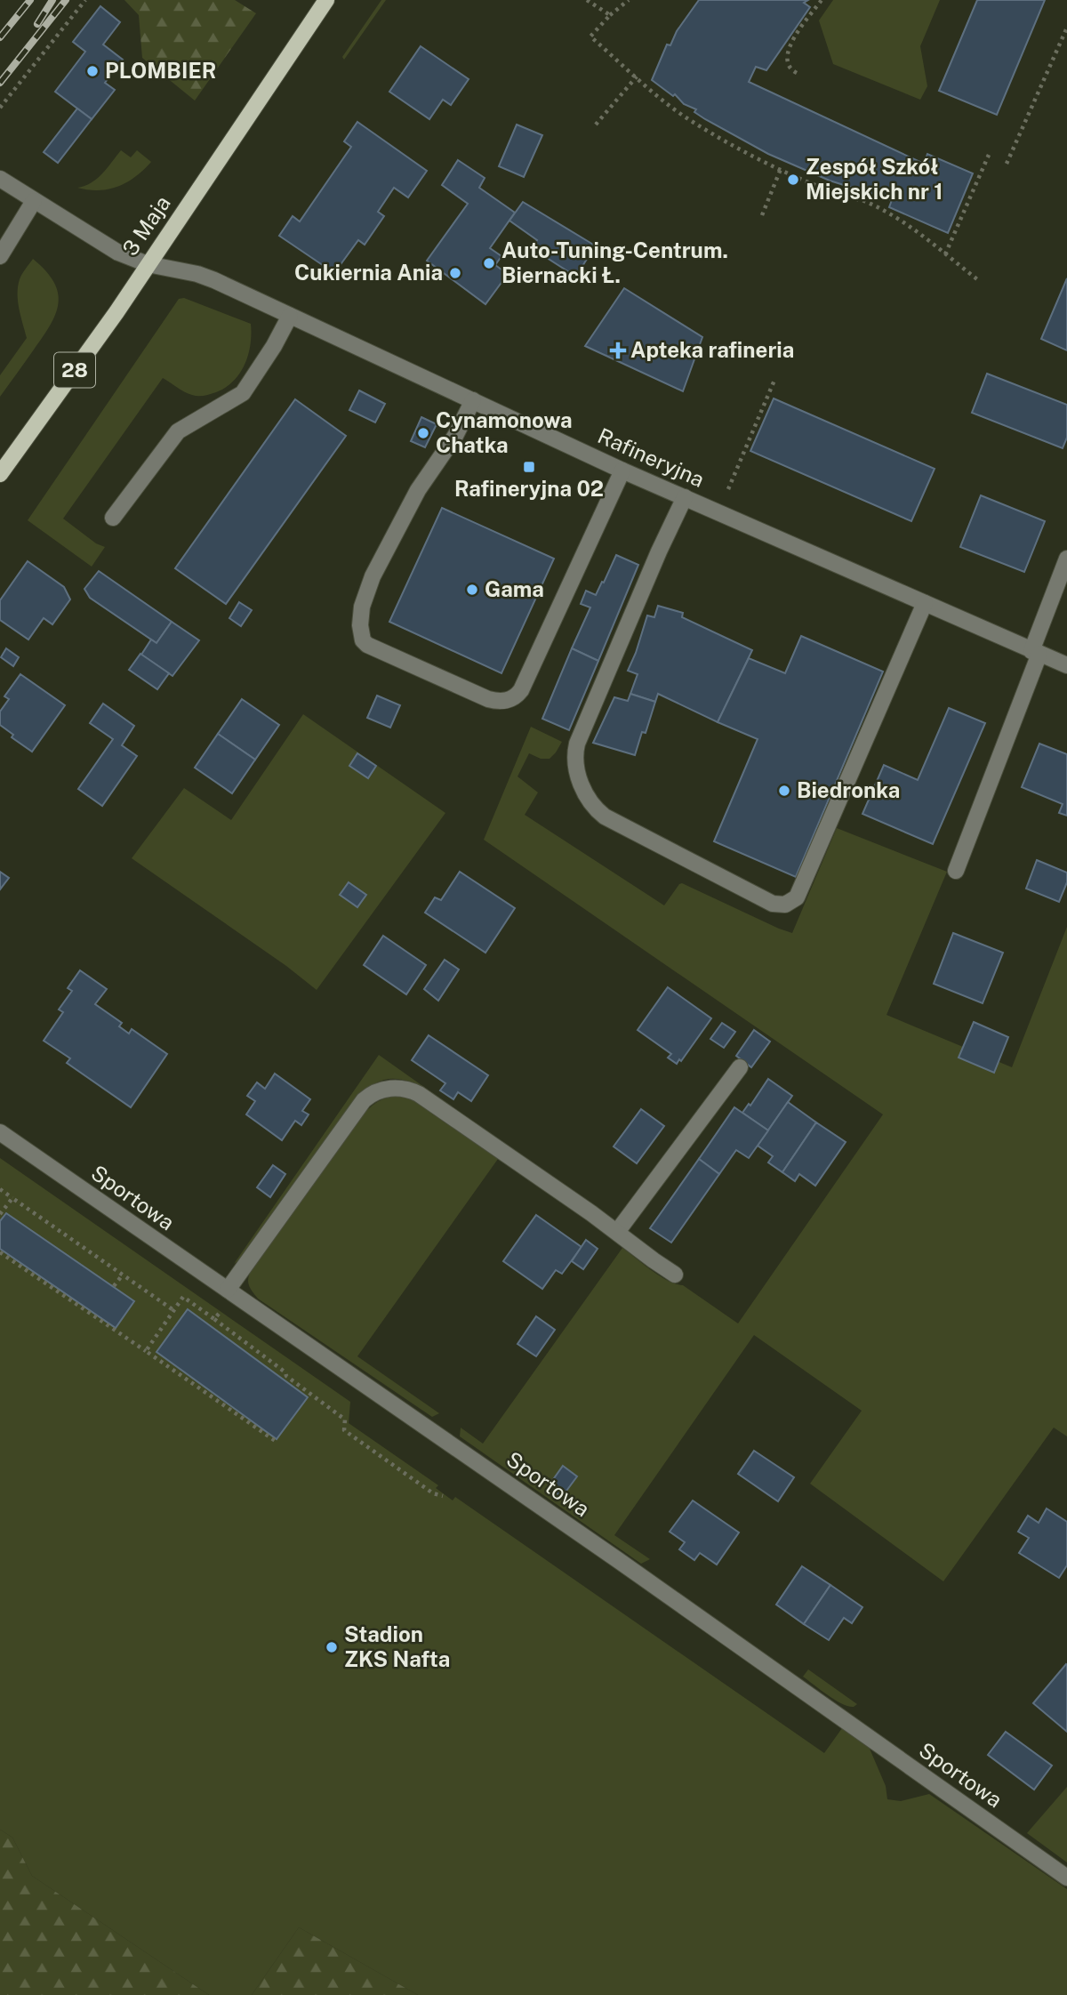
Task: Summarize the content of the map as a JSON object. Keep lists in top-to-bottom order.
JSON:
{
  "streets": {
    "main road": ["3 Maja", "28"],
    "street": ["Rafineryjna", "Sportowa"]
  },
  "crossings": [
    ["3 Maja", "Rafineryjna"]
  ],
  "places": {
    "other": [
      "PLOMBIER",
      "Zespół Szkół Miejskich nr 1",
      "Auto-Tuning-Centrum. Biernacki Ł.",
      "Cukiernia Ania",
      "Cynamonowa Chatka",
      "Gama",
      "Biedronka",
      "Stadion ZKS Nafta"
    ],
    "health": ["Apteka rafineria"],
    "transit": ["Rafineryjna 02"]
  }
}
